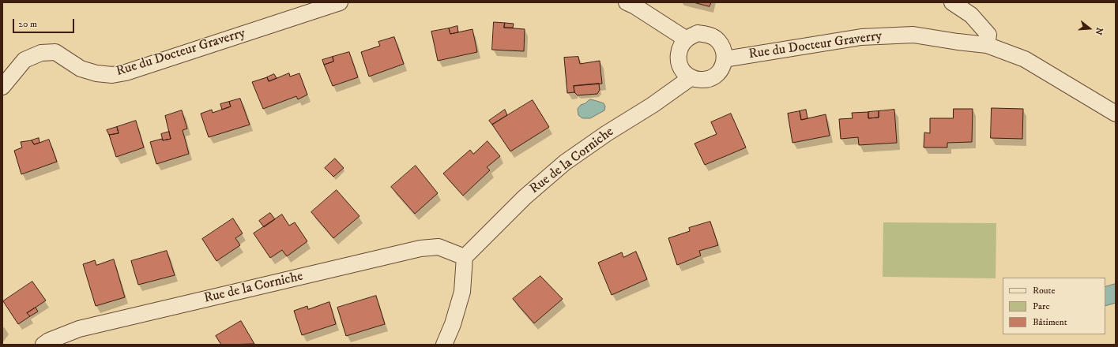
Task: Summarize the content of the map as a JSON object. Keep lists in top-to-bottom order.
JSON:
{
  "streets": {
    "street": ["Rue du Docteur Graverry", "Rue de la Corniche"]
  },
  "crossings": [
    ["Rue du Docteur Graverry", "Rue de la Corniche"]
  ],
  "legend": ["Route", "Parc", "Bâtiment"],
  "scale_bar": "20 m",
  "north": "right"
}
